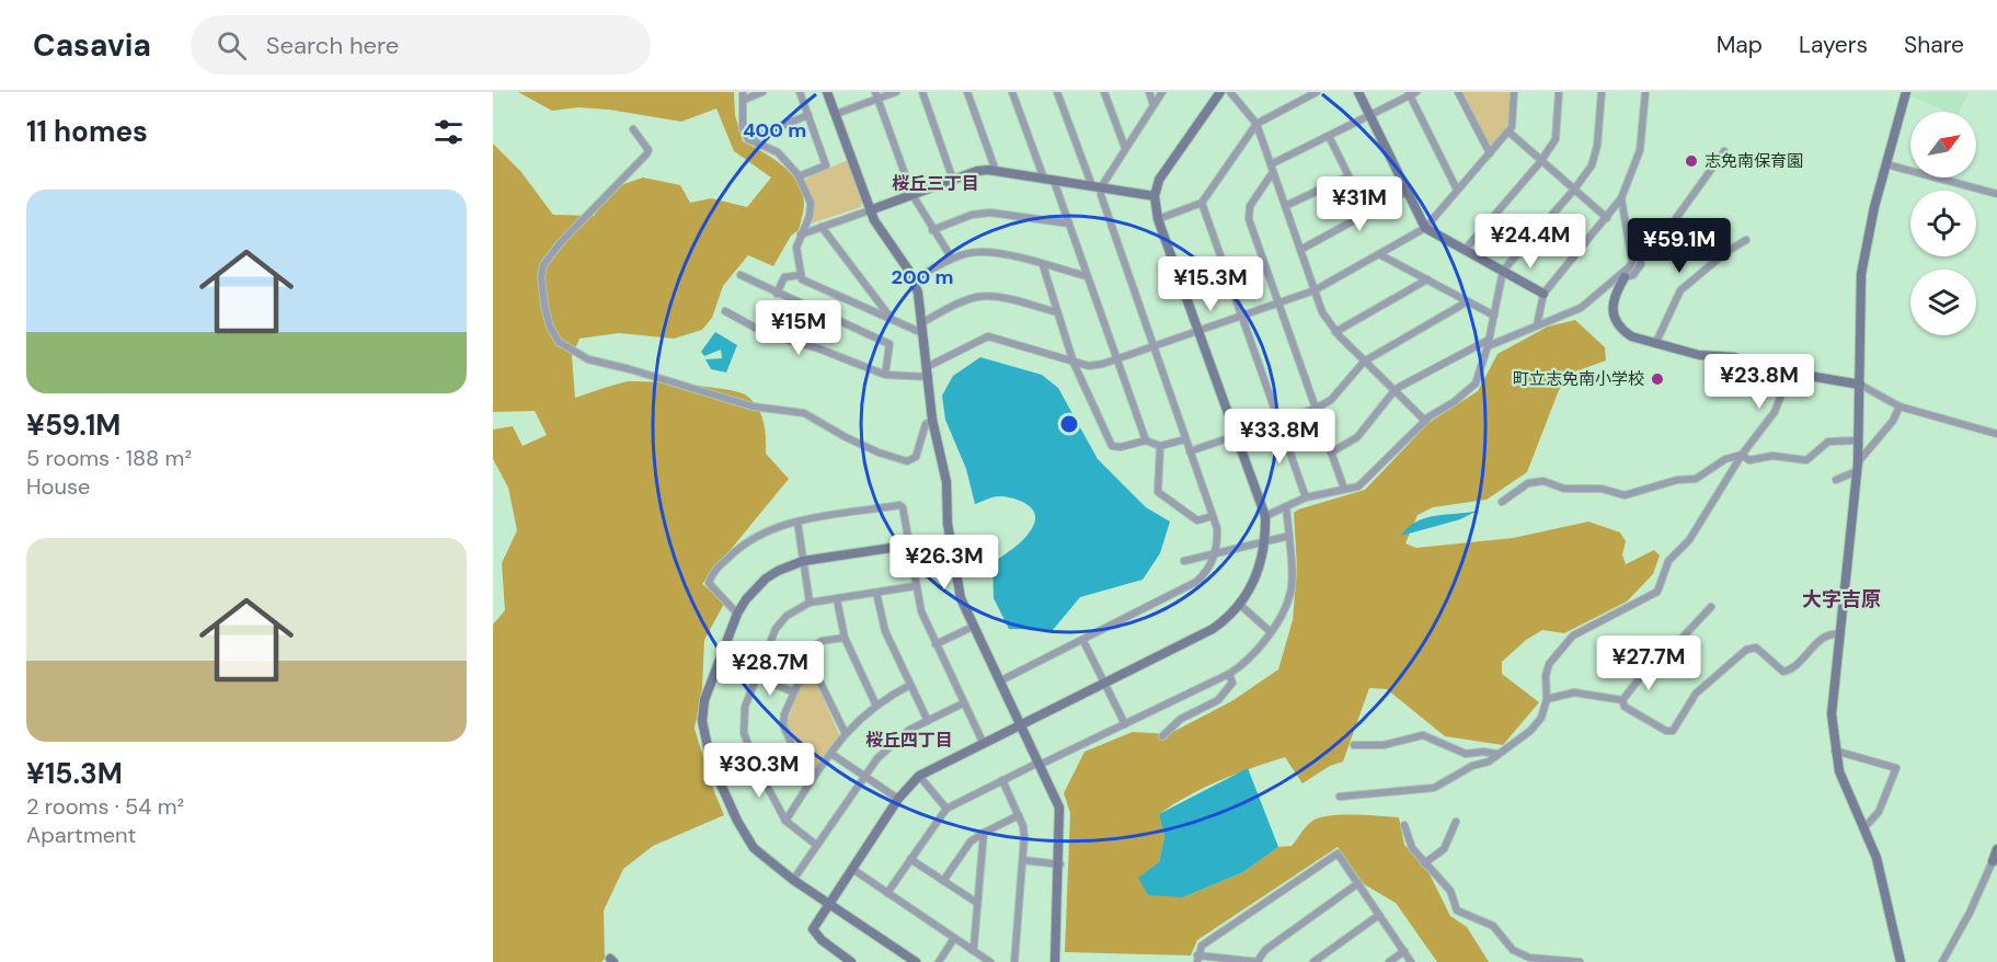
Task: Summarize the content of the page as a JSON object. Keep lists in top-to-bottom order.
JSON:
{
  "districts": ["桜丘三丁目", "大字吉原", "桜丘四丁目"],
  "places": ["志免南保育園", "町立志免南小学校"],
  "north": "top right",
  "page": {
    "header": "Casavia",
    "search": "Search here",
    "nav": ["Map", "Layers", "Share"],
    "heading": "11 homes",
    "list": [
      {
        "name": "¥59.1M",
        "note": "5 rooms · 188 m² · House"
      },
      {
        "name": "¥15.3M",
        "note": "2 rooms · 54 m² · Apartment"
      }
    ],
    "price": [
      "¥31M",
      "¥24.4M",
      "¥59.1M",
      "¥15.3M",
      "¥15M",
      "¥23.8M",
      "¥33.8M",
      "¥26.3M",
      "¥27.7M",
      "¥28.7M",
      "¥30.3M"
    ]
  },
  "rings": ["400 m", "200 m"]
}
